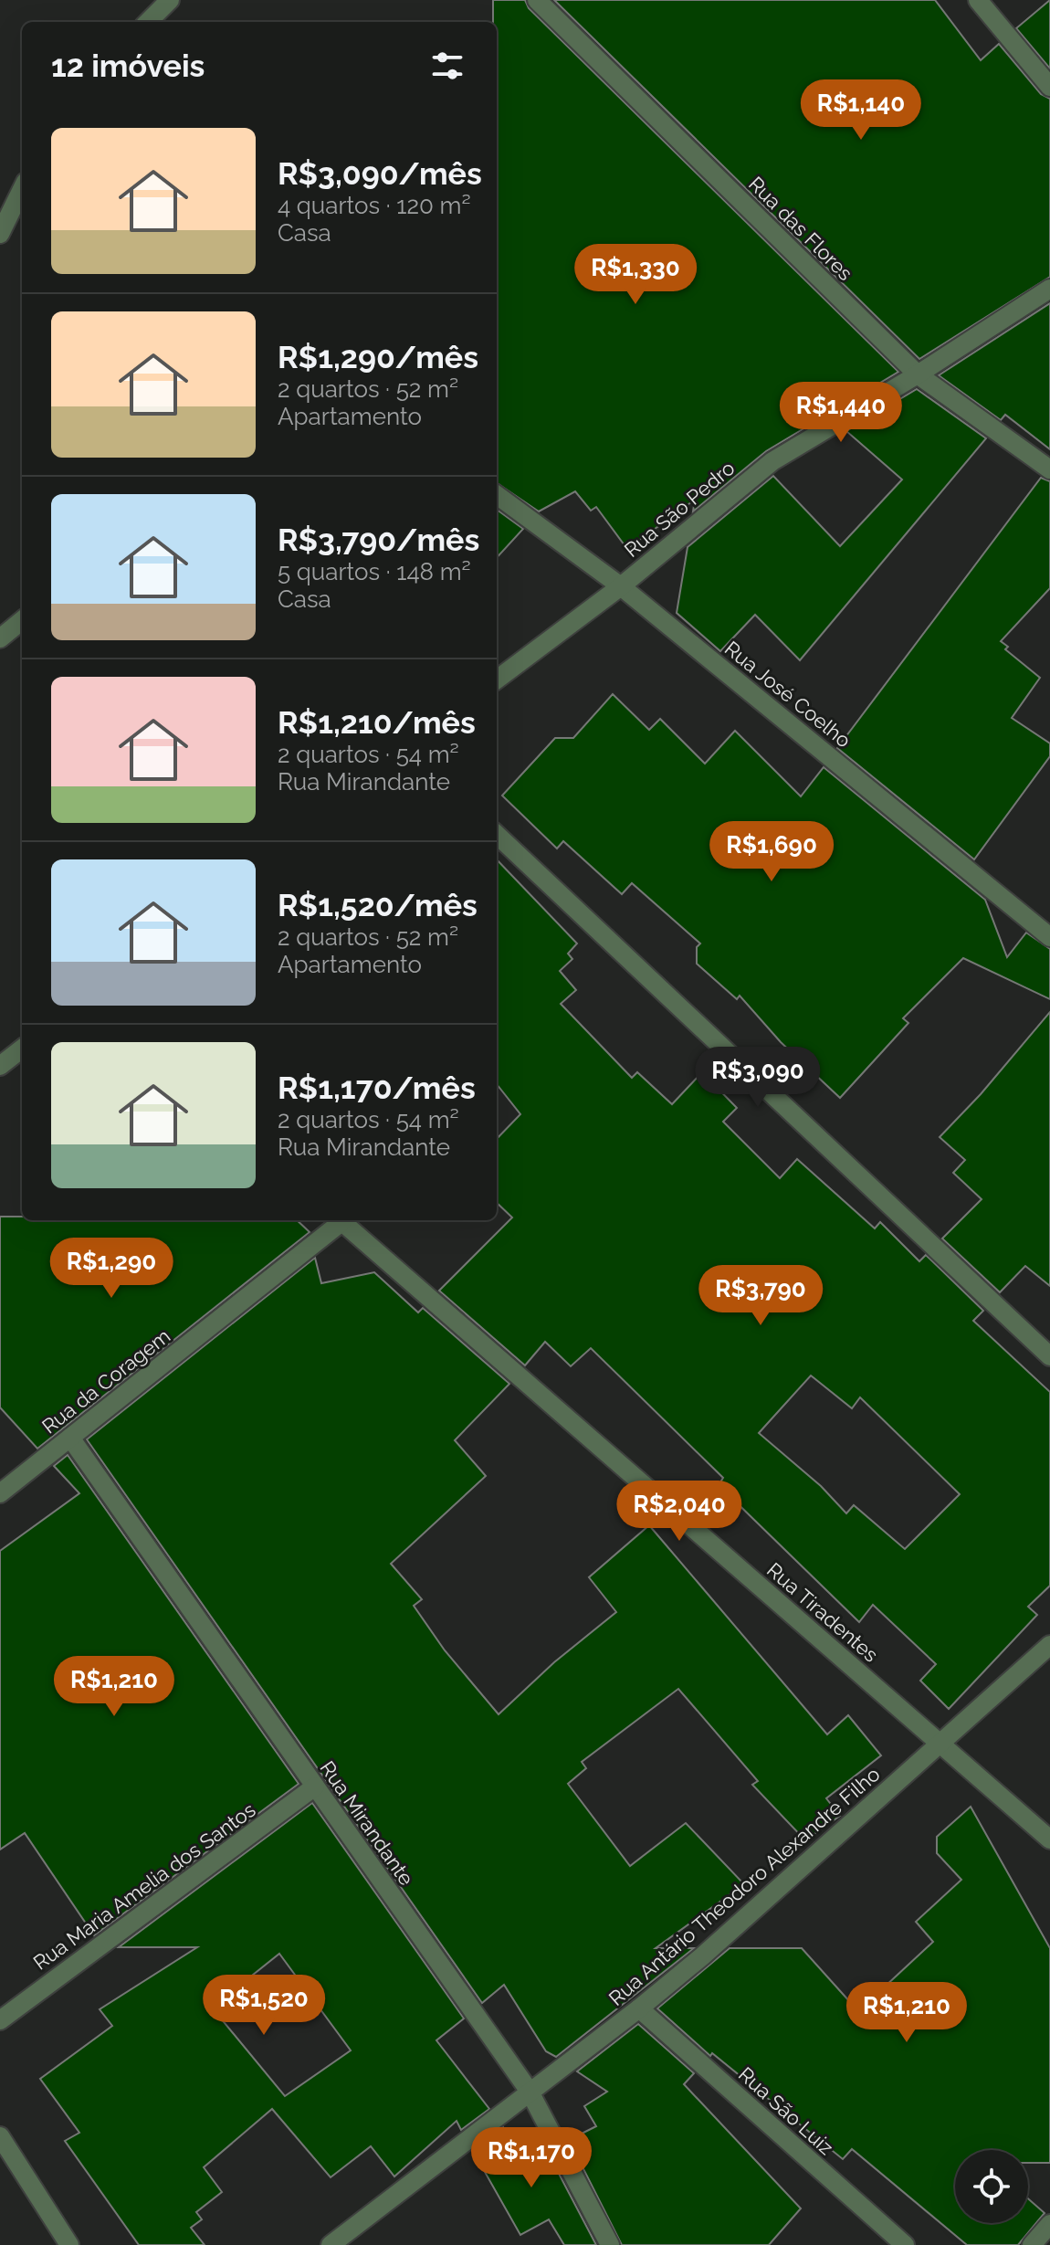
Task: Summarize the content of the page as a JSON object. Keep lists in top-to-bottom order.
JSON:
{
  "streets": {
    "street": [
      "Rua das Flores",
      "Rua São Pedro",
      "Rua José Coelho",
      "Rua da Coragem",
      "Rua Tiradentes",
      "Rua Mirandante",
      "Rua Maria Amelia dos Santos",
      "Rua Antário Theodoro Alexandre Filho",
      "Rua São Luiz"
    ]
  },
  "crossings": [
    ["Rua das Flores", "Rua São Pedro"],
    ["Rua São Pedro", "Rua José Coelho"],
    ["Rua da Coragem", "Rua Mirandante"],
    ["Rua Tiradentes", "Rua Antário Theodoro Alexandre Filho"],
    ["Rua Mirandante", "Rua Maria Amelia dos Santos"],
    ["Rua Mirandante", "Rua Antário Theodoro Alexandre Filho"],
    ["Rua Antário Theodoro Alexandre Filho", "Rua São Luiz"]
  ],
  "page": {
    "heading": "12 imóveis",
    "price": [
      "R$1,140",
      "R$1,330",
      "R$1,440",
      "R$1,690",
      "R$3,090",
      "R$1,290",
      "R$3,790",
      "R$2,040",
      "R$1,210",
      "R$1,520",
      "R$1,210",
      "R$1,170"
    ],
    "list": [
      {
        "name": "R$3,090/mês",
        "note": "4 quartos · 120 m² · Casa"
      },
      {
        "name": "R$1,290/mês",
        "note": "2 quartos · 52 m² · Apartamento"
      },
      {
        "name": "R$3,790/mês",
        "note": "5 quartos · 148 m² · Casa"
      },
      {
        "name": "R$1,210/mês",
        "note": "2 quartos · 54 m² · Rua Mirandante"
      },
      {
        "name": "R$1,520/mês",
        "note": "2 quartos · 52 m² · Apartamento"
      },
      {
        "name": "R$1,170/mês",
        "note": "2 quartos · 54 m² · Rua Mirandante"
      }
    ]
  }
}
